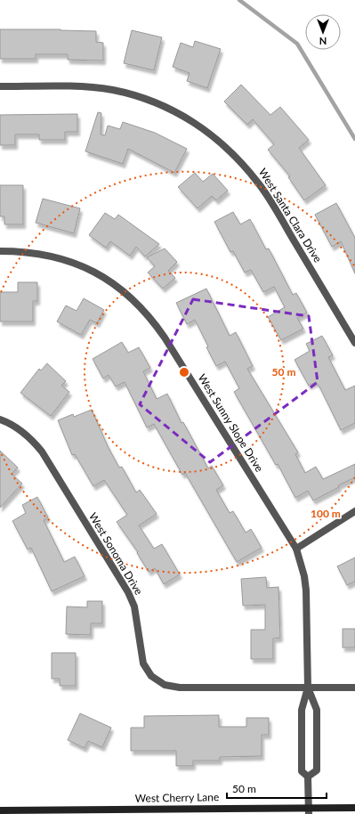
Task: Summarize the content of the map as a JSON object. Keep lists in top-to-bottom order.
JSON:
{
  "streets": {
    "main road": ["West Cherry Lane"],
    "street": ["West Santa Clara Drive", "West Sunny Slope Drive", "West Sonoma Drive"]
  },
  "crossings": [
    ["West Sunny Slope Drive", "West Sonoma Drive"],
    ["West Sunny Slope Drive", "West Cherry Lane"]
  ],
  "scale_bar": "50 m",
  "north": "bottom",
  "rings": ["50 m", "100 m"]
}
